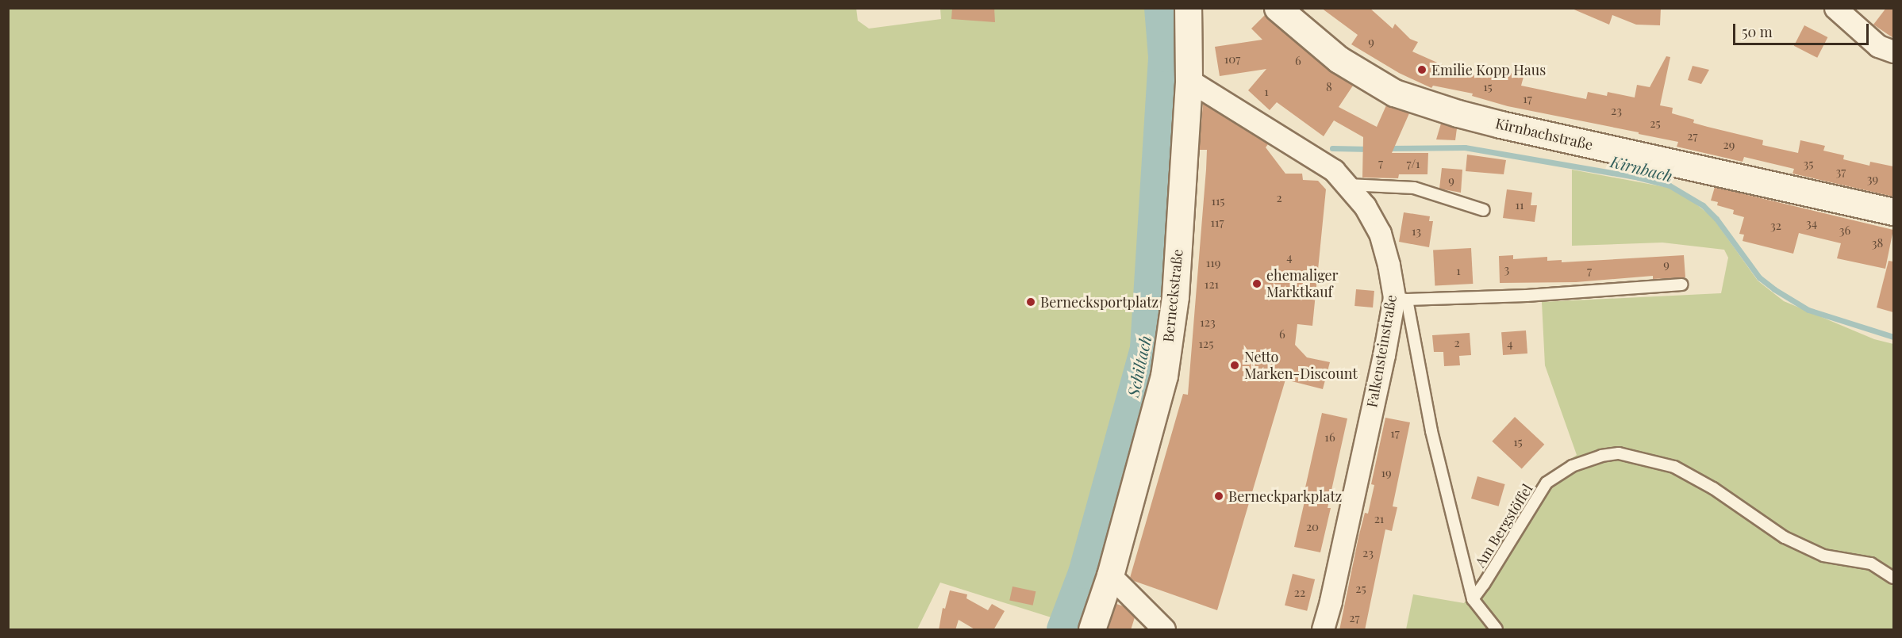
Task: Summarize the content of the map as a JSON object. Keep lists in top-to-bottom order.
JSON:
{
  "streets": {
    "main road": ["Kirnbachstraße", "Berneckstraße"],
    "street": ["Falkensteinstraße"],
    "lane": ["Am Bergstöffel"]
  },
  "crossings": [
    ["Berneckstraße", "Falkensteinstraße"],
    ["Falkensteinstraße", "Am Bergstöffel"]
  ],
  "water": ["Kirnbach", "Schiltach"],
  "places": [
    "Emilie Kopp Haus",
    "ehemaliger Marktkauf",
    "Bernecksportplatz",
    "Netto Marken-Discount",
    "Berneckparkplatz"
  ],
  "house_numbers": [
    "9",
    "107",
    "6",
    "8",
    "15",
    "1",
    "17",
    "23",
    "25",
    "27",
    "29",
    "7",
    "7/1",
    "35",
    "37",
    "39",
    "9",
    "2",
    "115",
    "11",
    "117",
    "34",
    "32",
    "36",
    "13",
    "38",
    "4",
    "119",
    "9",
    "3",
    "1",
    "7",
    "121",
    "123",
    "6",
    "2",
    "125",
    "4",
    "17",
    "16",
    "15",
    "19",
    "21",
    "20",
    "23",
    "25",
    "22",
    "27"
  ],
  "scale_bar": "50 m"
}
